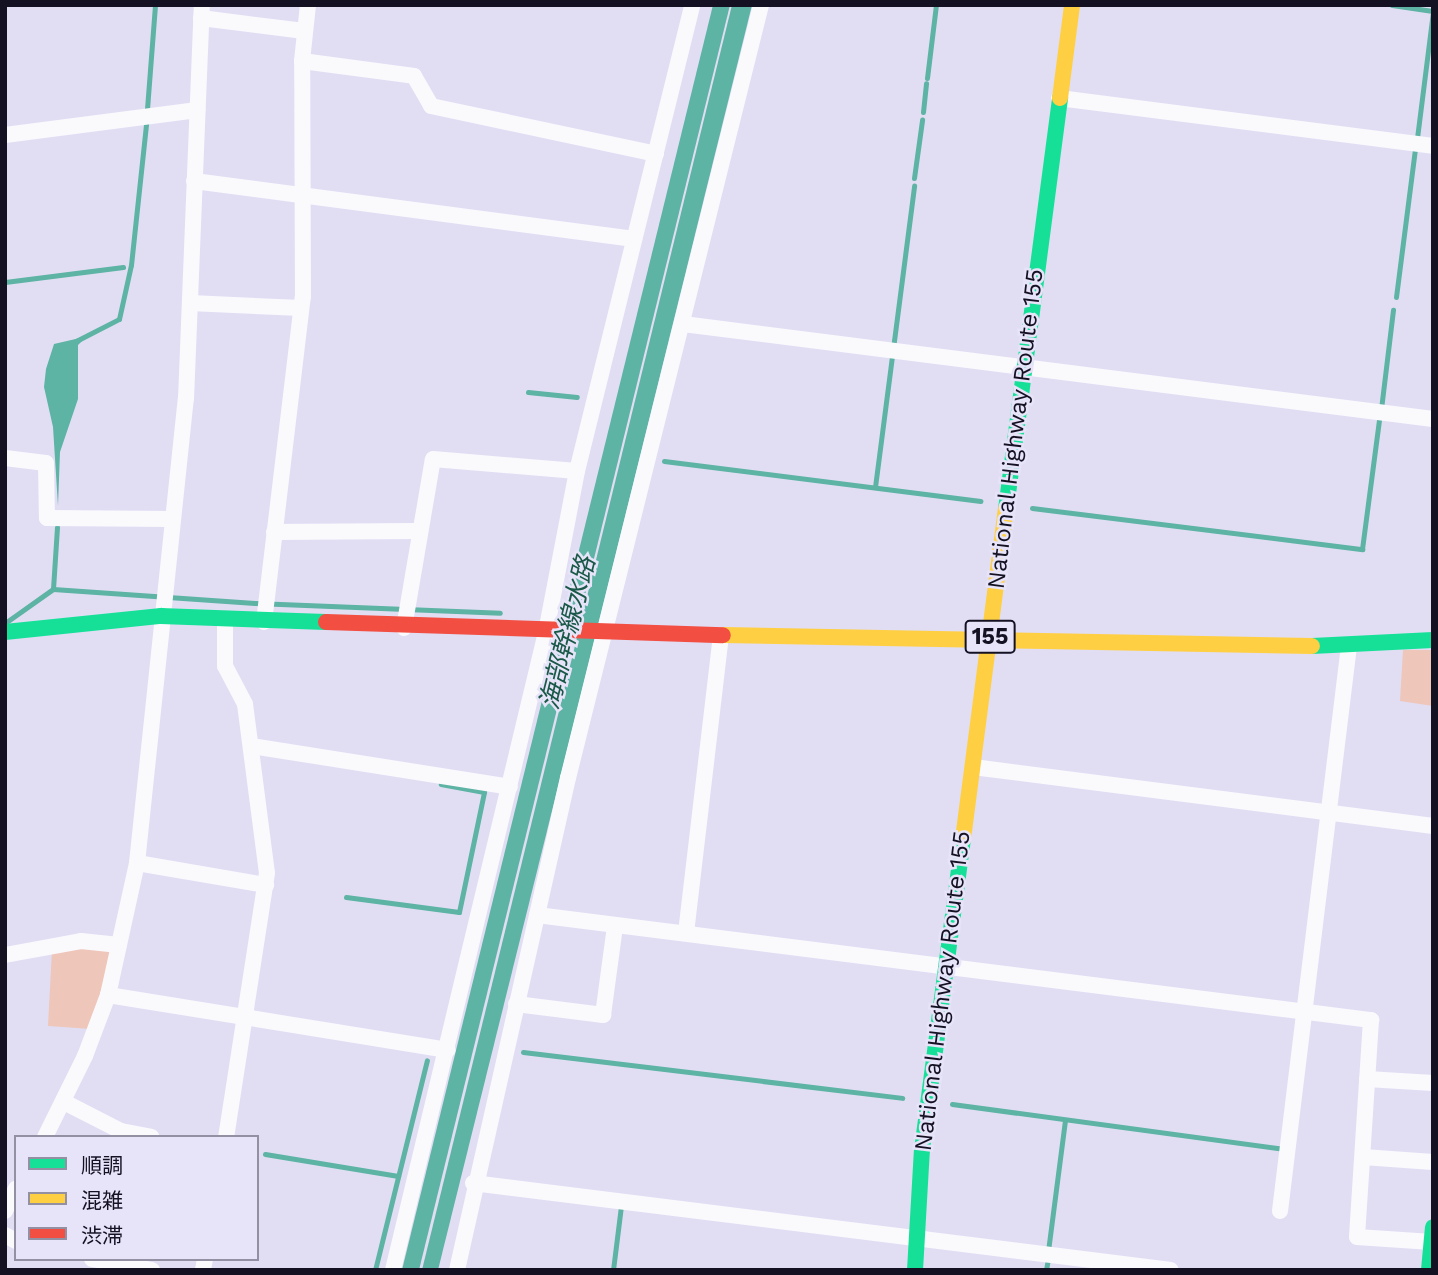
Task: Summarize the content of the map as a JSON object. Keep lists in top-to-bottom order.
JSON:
{
  "streets": {
    "main road": ["National Highway Route 155", "155"]
  },
  "water": ["海部幹線水路"],
  "legend": ["順調", "混雑", "渋滞"]
}
